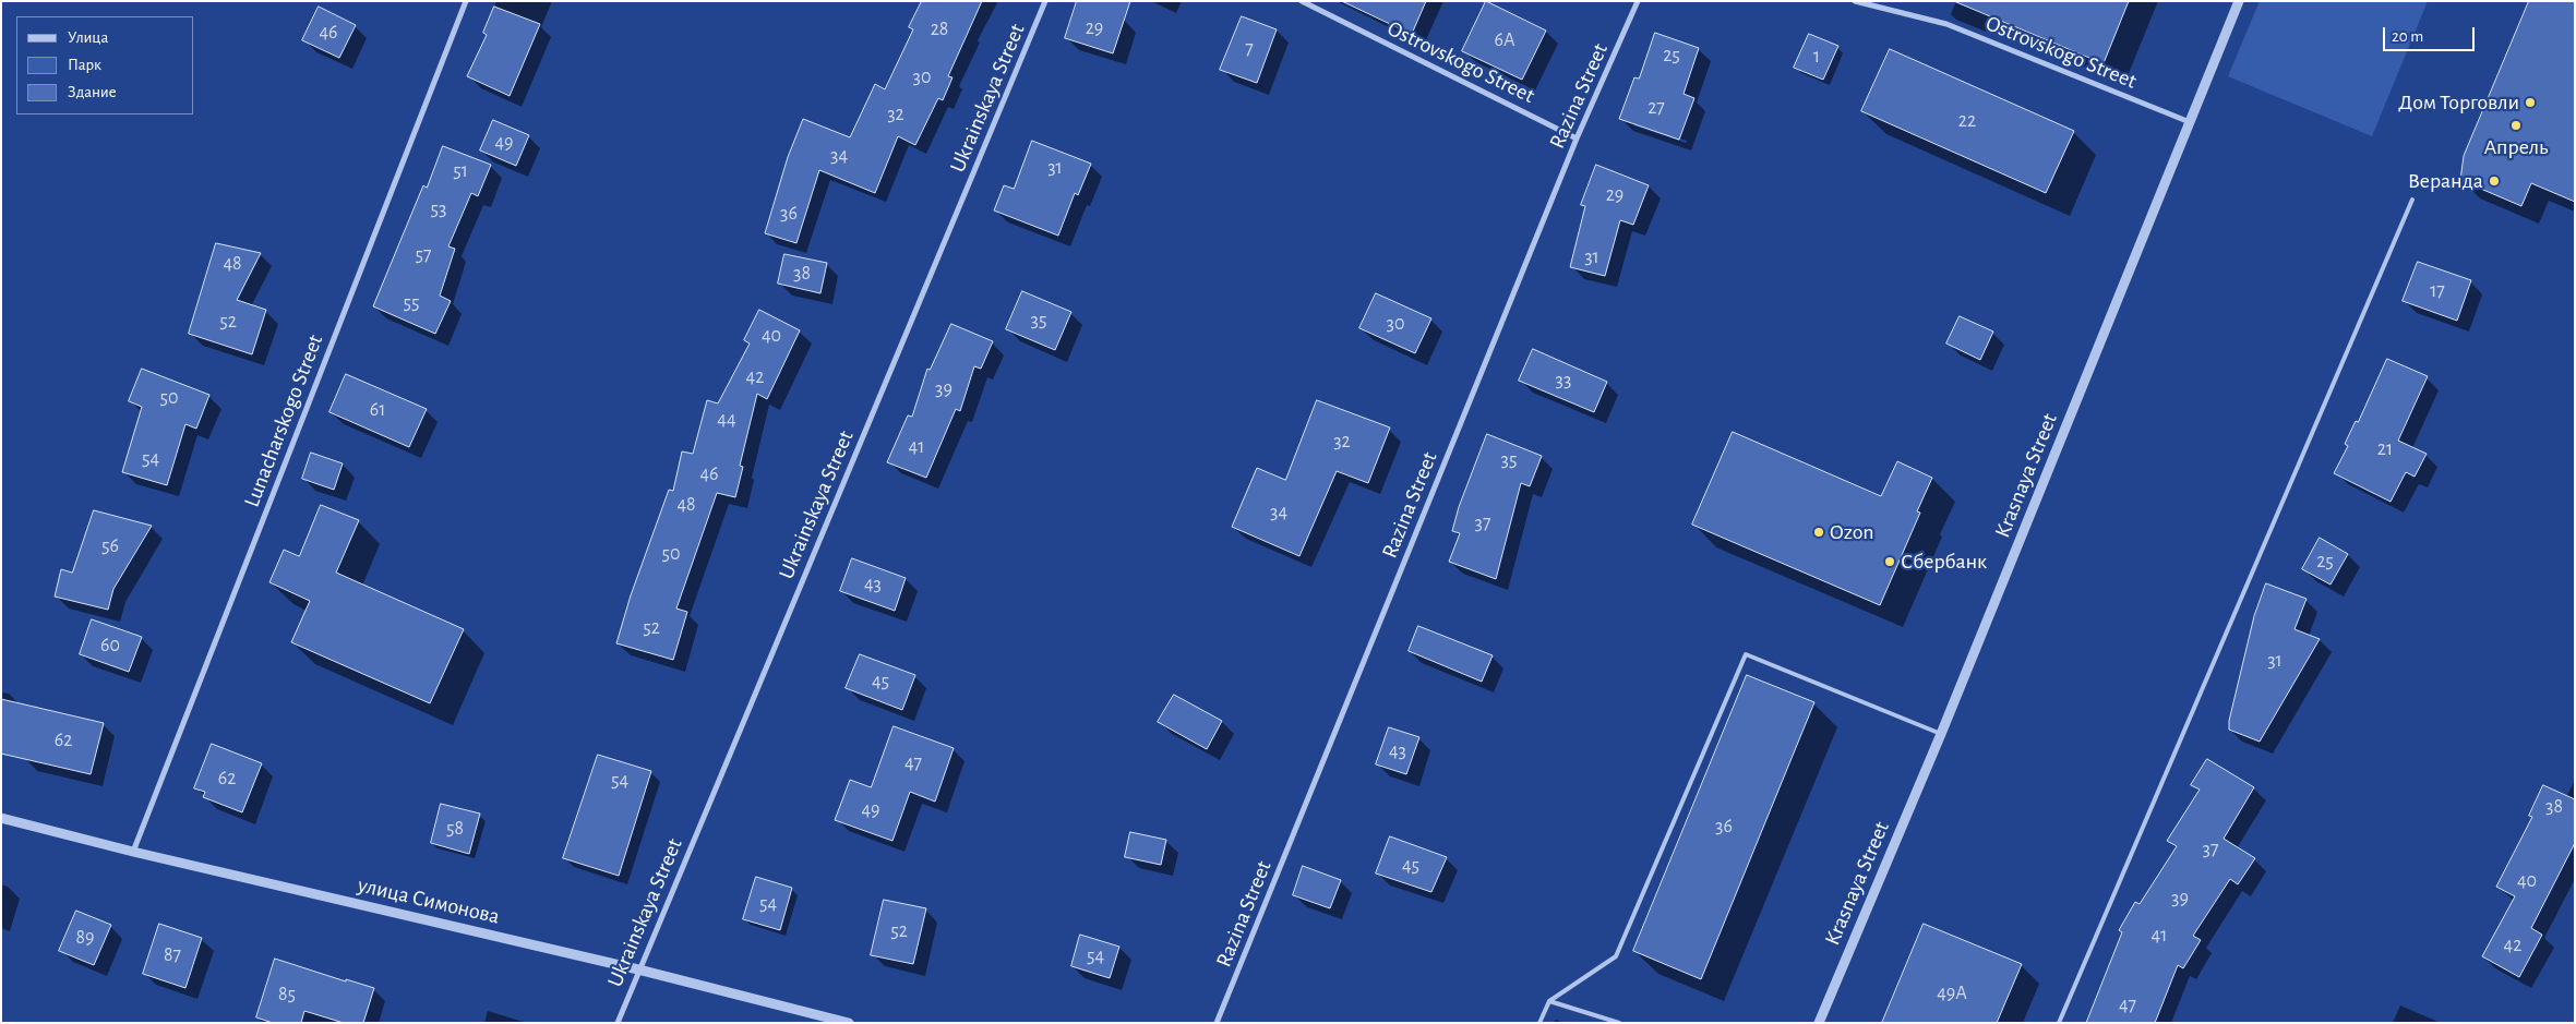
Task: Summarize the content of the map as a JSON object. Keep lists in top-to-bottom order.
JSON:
{
  "streets": {
    "street": [
      "Ostrovskogo Street",
      "Razina Street",
      "Ukrainskaya Street",
      "Lunacharskogo Street",
      "Krasnaya Street",
      "улица Симонова"
    ]
  },
  "crossings": [
    ["Ostrovskogo Street", "Razina Street"],
    ["Ostrovskogo Street", "Krasnaya Street"],
    ["Ukrainskaya Street", "улица Симонова"],
    ["Lunacharskogo Street", "улица Симонова"]
  ],
  "places": [
    "Дом Торговли",
    "Апрель",
    "Веранда",
    "Ozon",
    "Сбербанк"
  ],
  "house_numbers": [
    "29",
    "28",
    "46",
    "6А",
    "7",
    "25",
    "1",
    "30",
    "27",
    "32",
    "22",
    "49",
    "34",
    "31",
    "51",
    "29",
    "53",
    "36",
    "57",
    "31",
    "48",
    "38",
    "17",
    "55",
    "35",
    "52",
    "30",
    "40",
    "42",
    "33",
    "39",
    "50",
    "61",
    "44",
    "32",
    "41",
    "21",
    "54",
    "35",
    "46",
    "48",
    "34",
    "37",
    "56",
    "50",
    "25",
    "43",
    "52",
    "60",
    "31",
    "45",
    "62",
    "43",
    "47",
    "62",
    "54",
    "38",
    "49",
    "36",
    "58",
    "37",
    "45",
    "40",
    "39",
    "54",
    "52",
    "41",
    "89",
    "42",
    "87",
    "54",
    "49А",
    "85",
    "47"
  ],
  "legend": ["Улица", "Парк", "Здание"],
  "scale_bar": "20 m"
}
